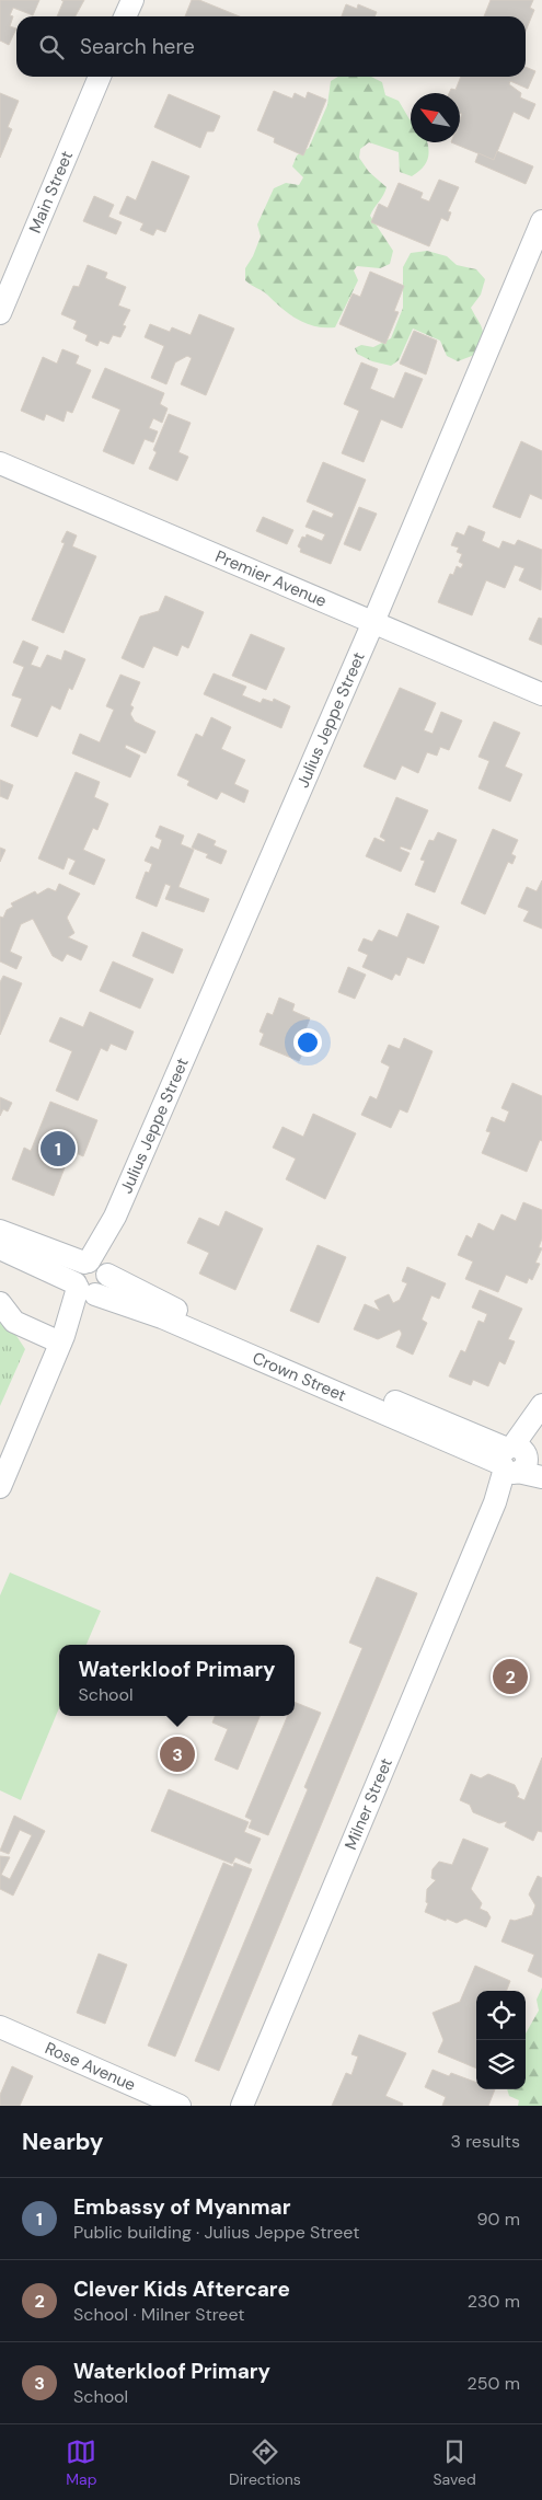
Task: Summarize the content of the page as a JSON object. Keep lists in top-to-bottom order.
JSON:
{
  "streets": {
    "street": [
      "Main Street",
      "Premier Avenue",
      "Julius Jeppe Street",
      "Crown Street",
      "Milner Street",
      "Rose Avenue"
    ]
  },
  "crossings": [
    ["Premier Avenue", "Julius Jeppe Street"],
    ["Julius Jeppe Street", "Crown Street"],
    ["Crown Street", "Milner Street"]
  ],
  "north": "top left",
  "page": {
    "search": "Search here",
    "pins": ["1", "2", "3"],
    "popup": ["Waterkloof Primary", "School"],
    "heading": ["Nearby", "3 results"],
    "list": [
      {
        "mark": "1",
        "name": "Embassy of Myanmar",
        "note": "Public building · Julius Jeppe Street",
        "value": "90 m"
      },
      {
        "mark": "2",
        "name": "Clever Kids Aftercare",
        "note": "School · Milner Street",
        "value": "230 m"
      },
      {
        "mark": "3",
        "name": "Waterkloof Primary",
        "note": "School",
        "value": "250 m"
      }
    ],
    "nav": ["Map", "Directions", "Saved"]
  }
}
